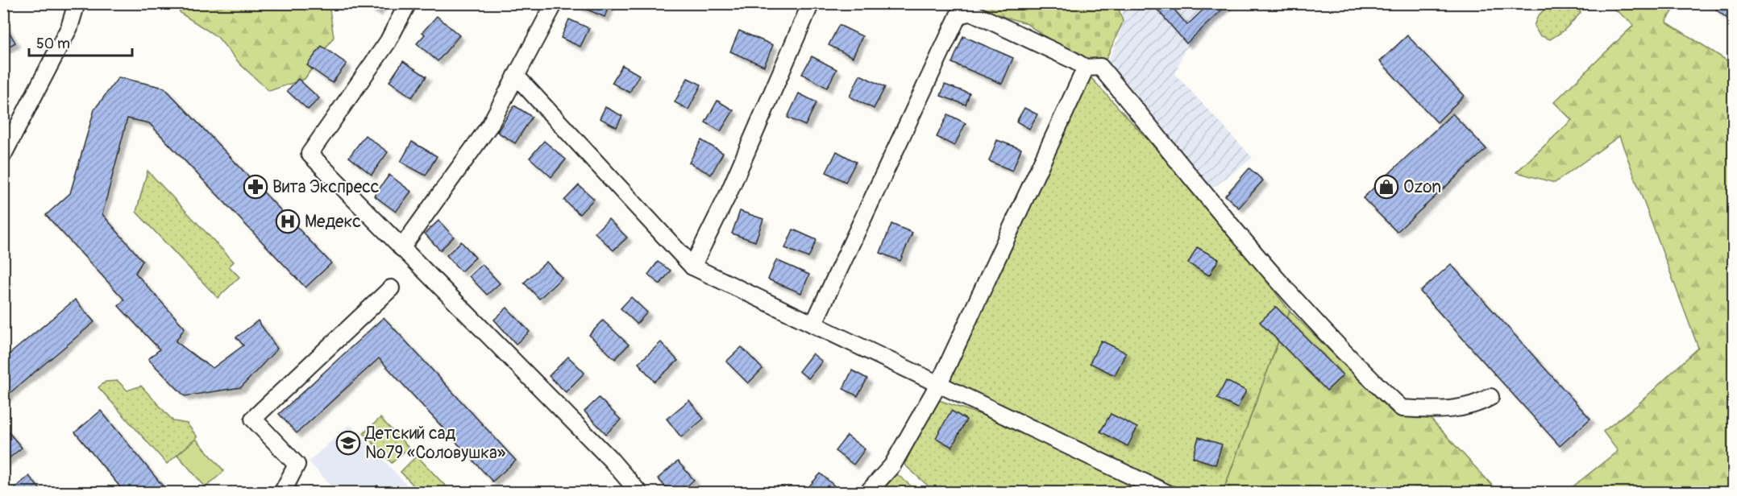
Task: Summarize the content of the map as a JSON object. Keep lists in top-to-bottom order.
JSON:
{
  "places": {
    "pharmacy": ["Вита Экспресс"],
    "shop": ["Ozon"],
    "hospital": ["Медекс"],
    "school or university": ["Детский сад №79 «Соловушка»"]
  },
  "scale_bar": "50 m"
}
